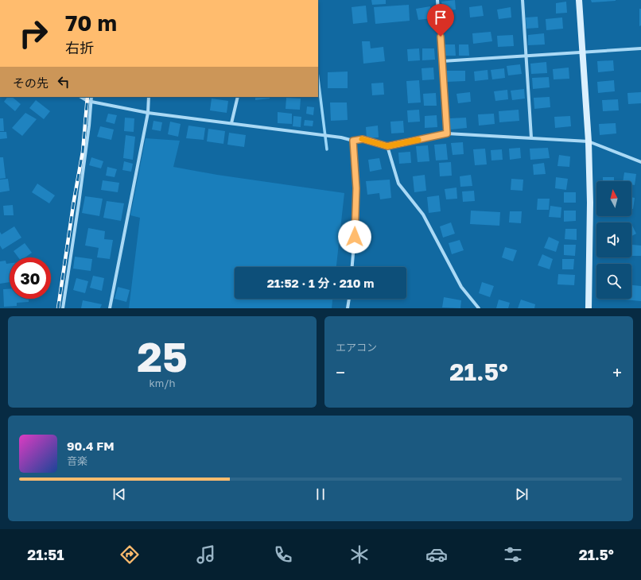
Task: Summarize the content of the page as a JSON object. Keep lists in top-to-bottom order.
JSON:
{
  "north": "top",
  "page": {
    "turn": ["70 m", "右折"],
    "then": "その先",
    "limit": "30",
    "trip": "21:52 · 1 分 · 210 m",
    "tile": [
      ["25", "km/h"],
      "エアコン"
    ],
    "heat": ["−", "21.5°", "+"],
    "song": ["90.4 FM", "音楽"],
    "tabs": ["21:51", "21.5°"]
  }
}
